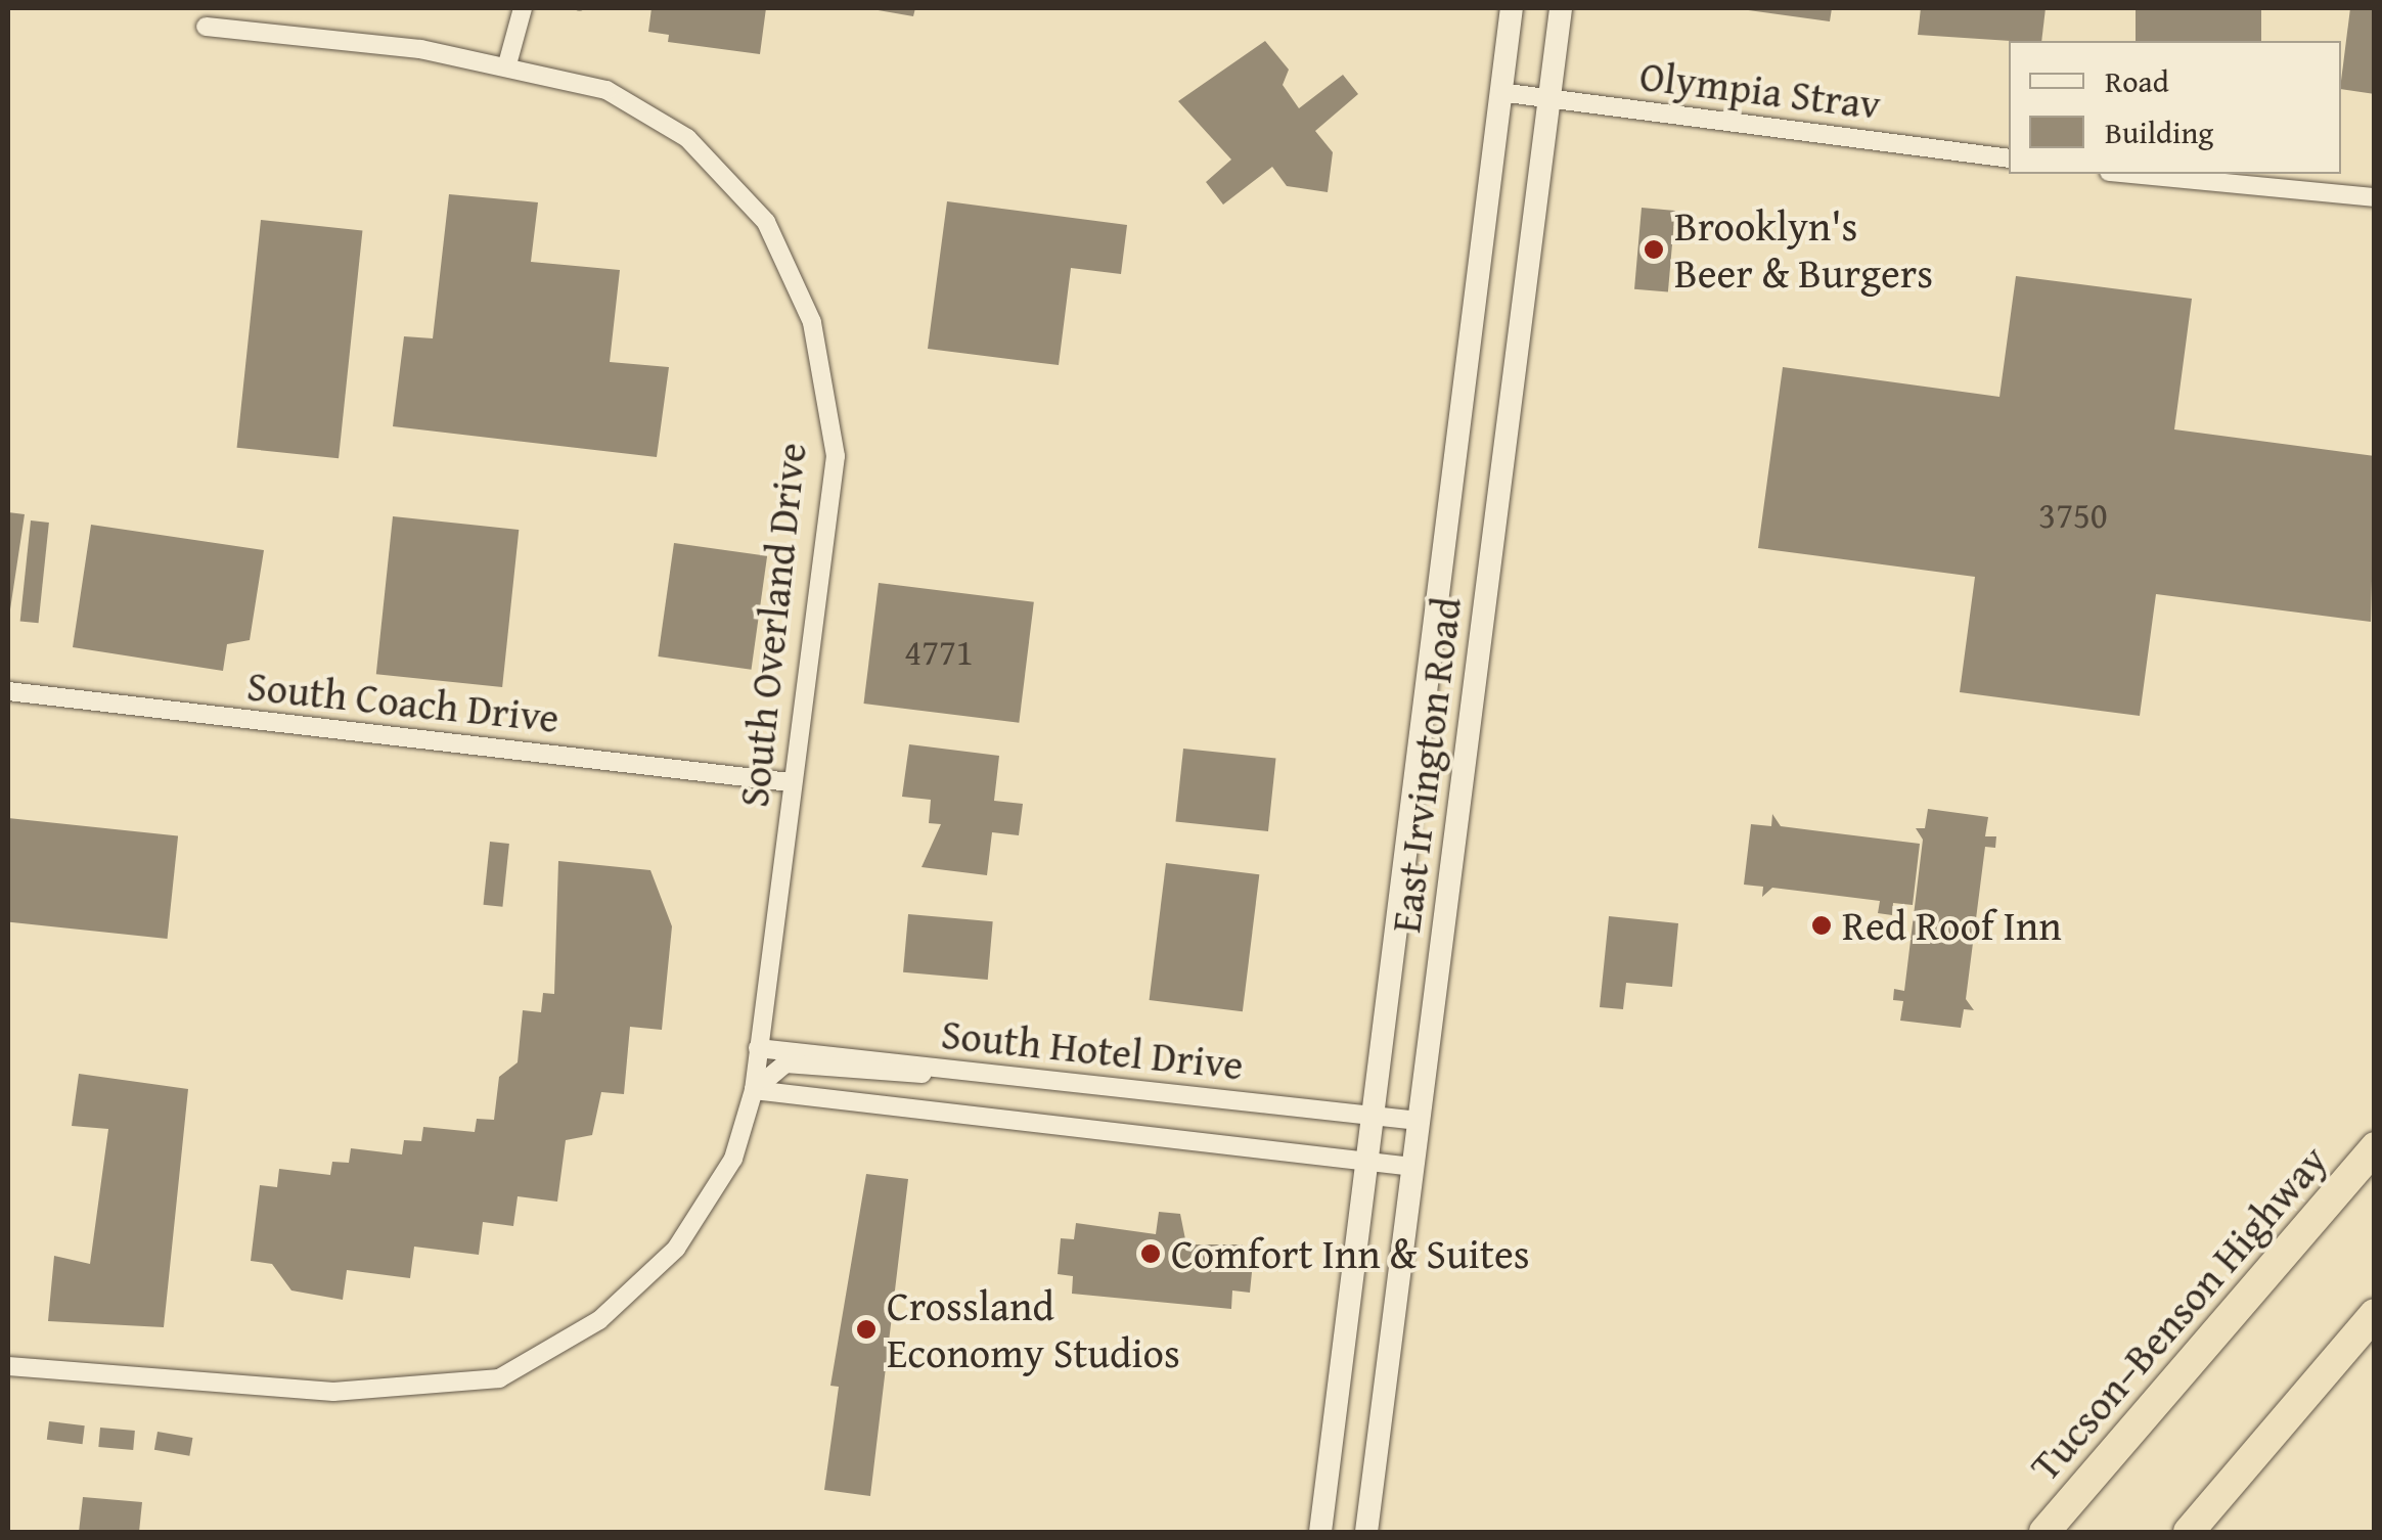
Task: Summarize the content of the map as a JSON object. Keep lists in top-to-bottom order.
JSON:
{
  "streets": {
    "highway": ["Tucson–Benson Highway"],
    "main road": ["East Irvington Road"],
    "street": [
      "Olympia Strav",
      "South Overland Drive",
      "South Coach Drive",
      "South Hotel Drive"
    ]
  },
  "crossings": [
    ["Olympia Strav", "East Irvington Road"],
    ["South Overland Drive", "South Coach Drive"],
    ["South Overland Drive", "South Hotel Drive"],
    ["East Irvington Road", "South Hotel Drive"]
  ],
  "places": [
    "Brooklyn's Beer & Burgers",
    "Red Roof Inn",
    "Comfort Inn & Suites",
    "Crossland Economy Studios"
  ],
  "house_numbers": ["3750", "4771"],
  "legend": ["Road", "Building"]
}
